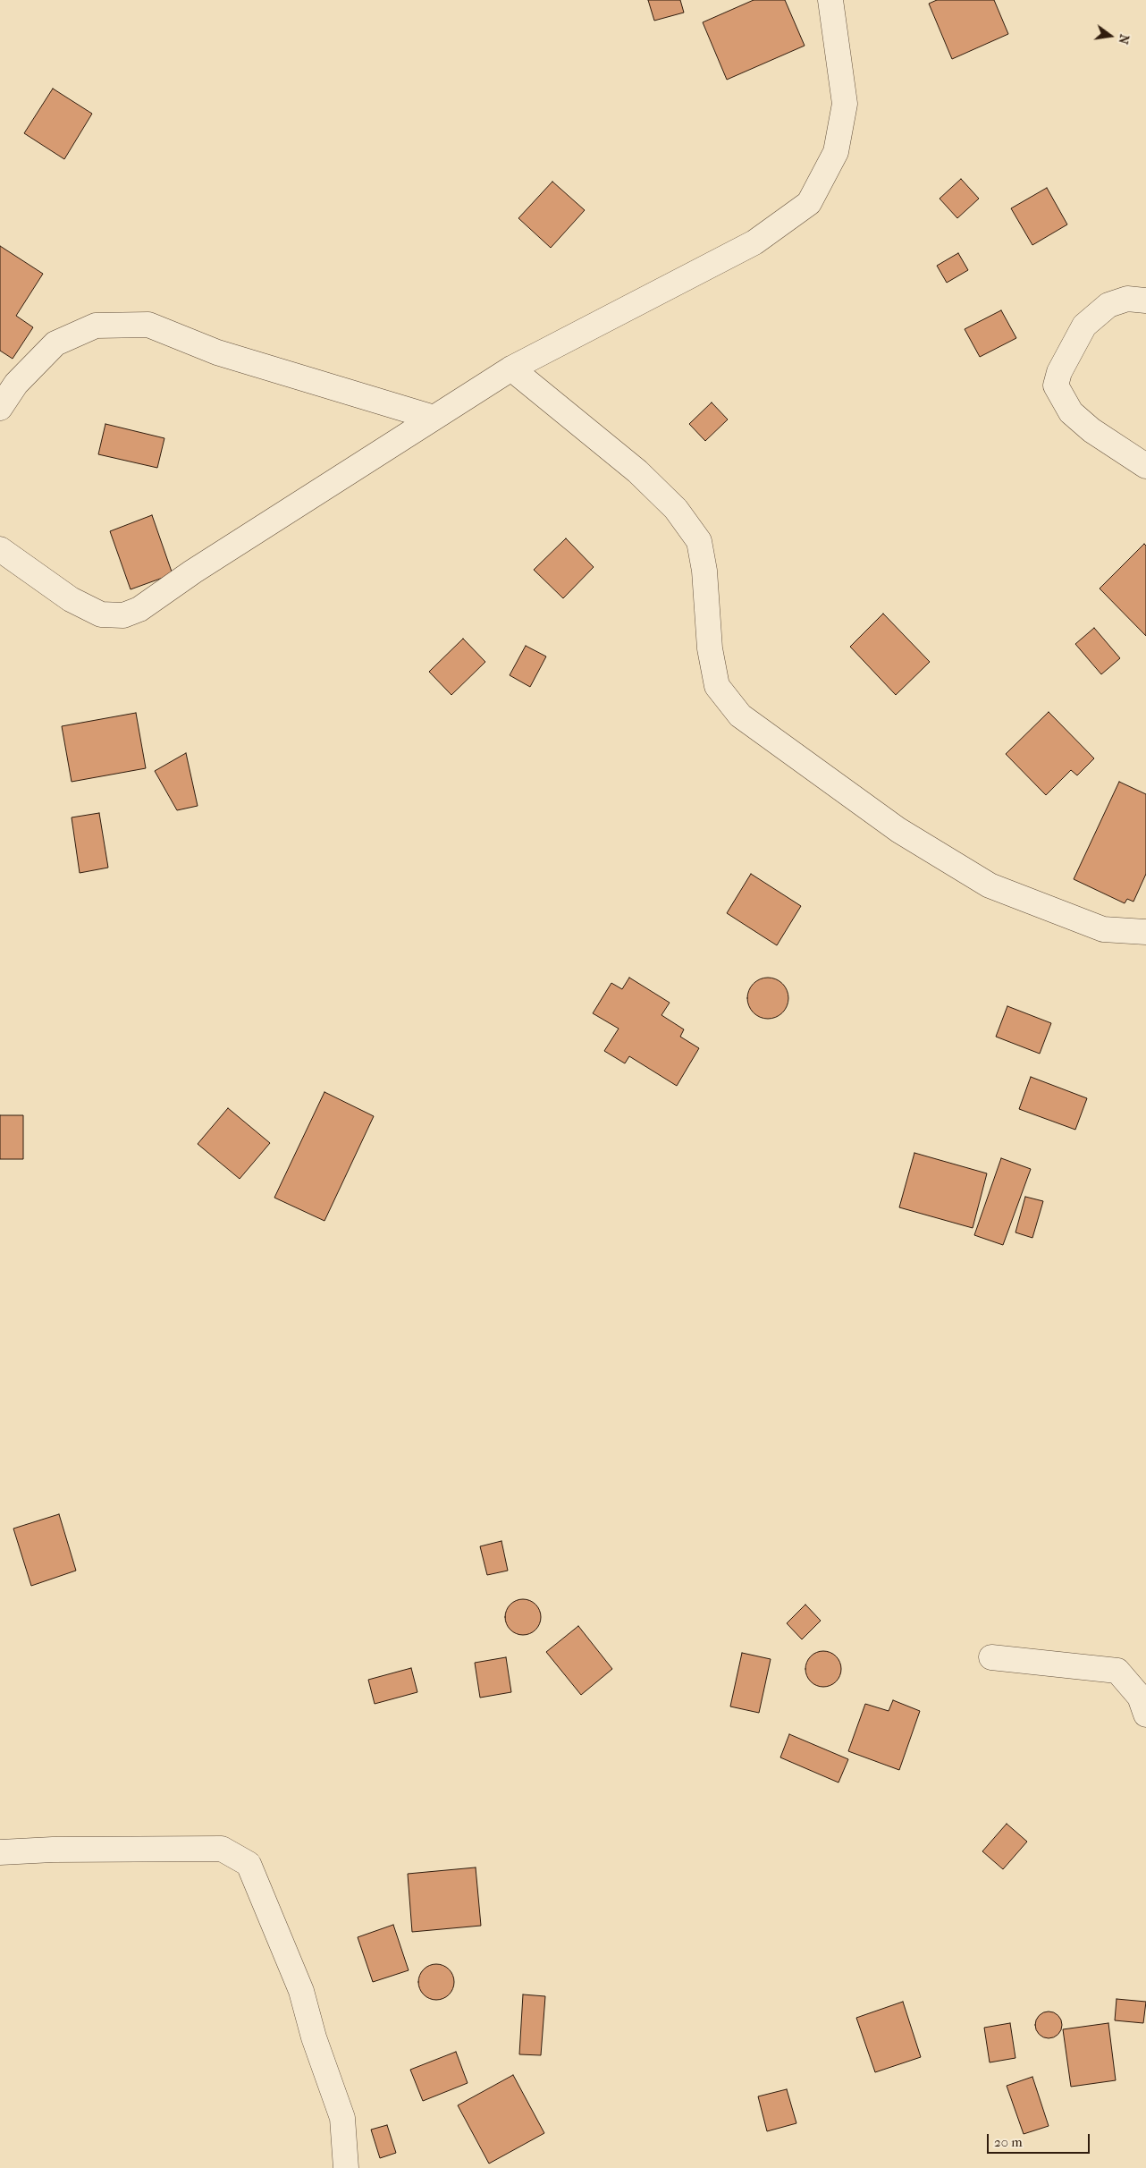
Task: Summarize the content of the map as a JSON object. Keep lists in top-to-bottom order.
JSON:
{
  "scale_bar": "20 m",
  "north": "right"
}
